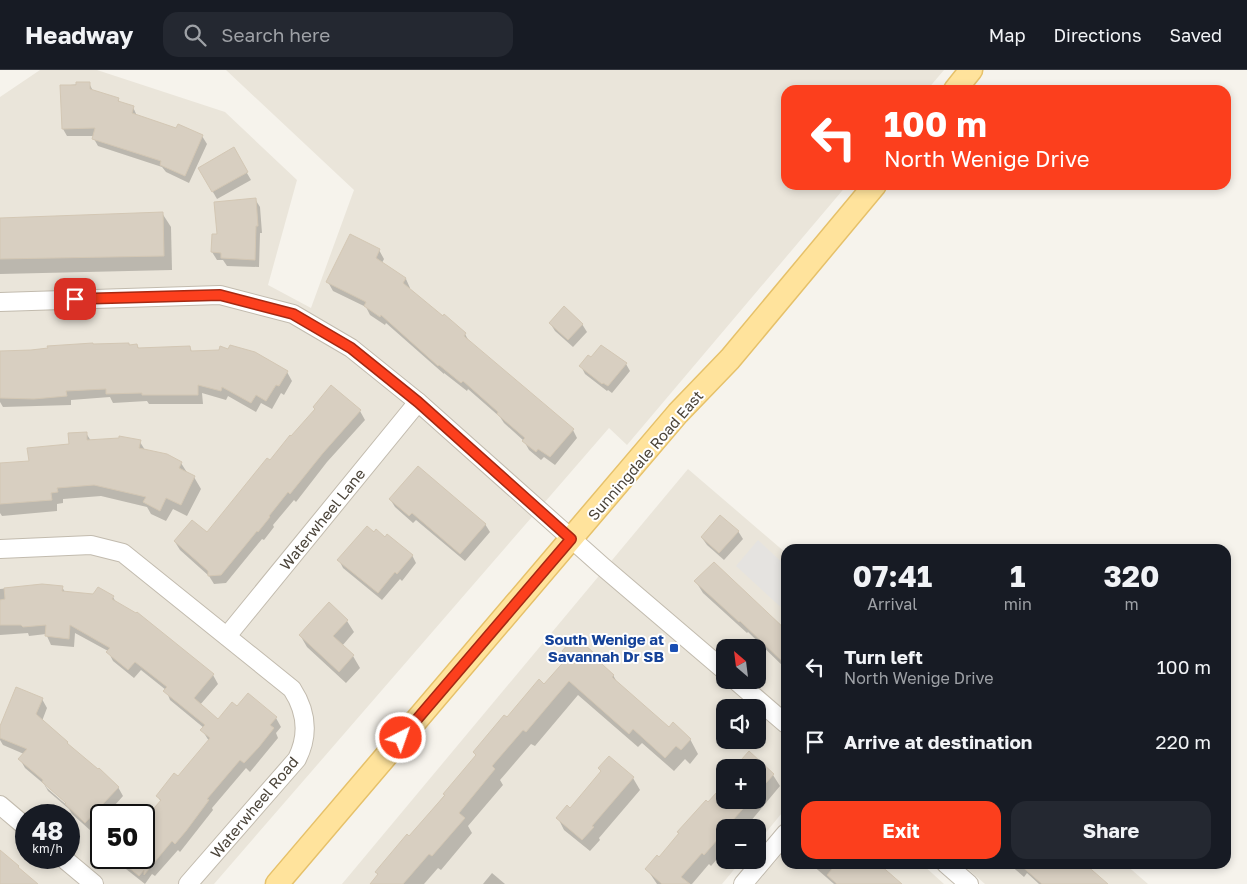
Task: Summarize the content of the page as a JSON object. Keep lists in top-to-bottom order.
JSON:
{
  "streets": {
    "main road": ["Sunningdale Road East"],
    "street": ["Waterwheel Lane", "Waterwheel Road"]
  },
  "crossings": [
    ["Waterwheel Lane", "Waterwheel Road"]
  ],
  "places": {
    "transit": ["South Wenige at Savannah Dr SB"]
  },
  "north": "top left",
  "page": {
    "header": "Headway",
    "search": "Search here",
    "nav": ["Map", "Directions", "Saved"],
    "turn": ["100 m", "North Wenige Drive"],
    "eta": [
      "07:41",
      "Arrival",
      "1",
      "min",
      "320",
      "m"
    ],
    "list": [
      {
        "name": "Turn left",
        "note": "North Wenige Drive",
        "value": "100 m"
      },
      {
        "name": "Arrive at destination",
        "value": "220 m"
      }
    ],
    "map_buttons": ["+", "−"],
    "buttons": ["Exit", "Share"],
    "speed": "48 km/h",
    "limit": "50"
  }
}
